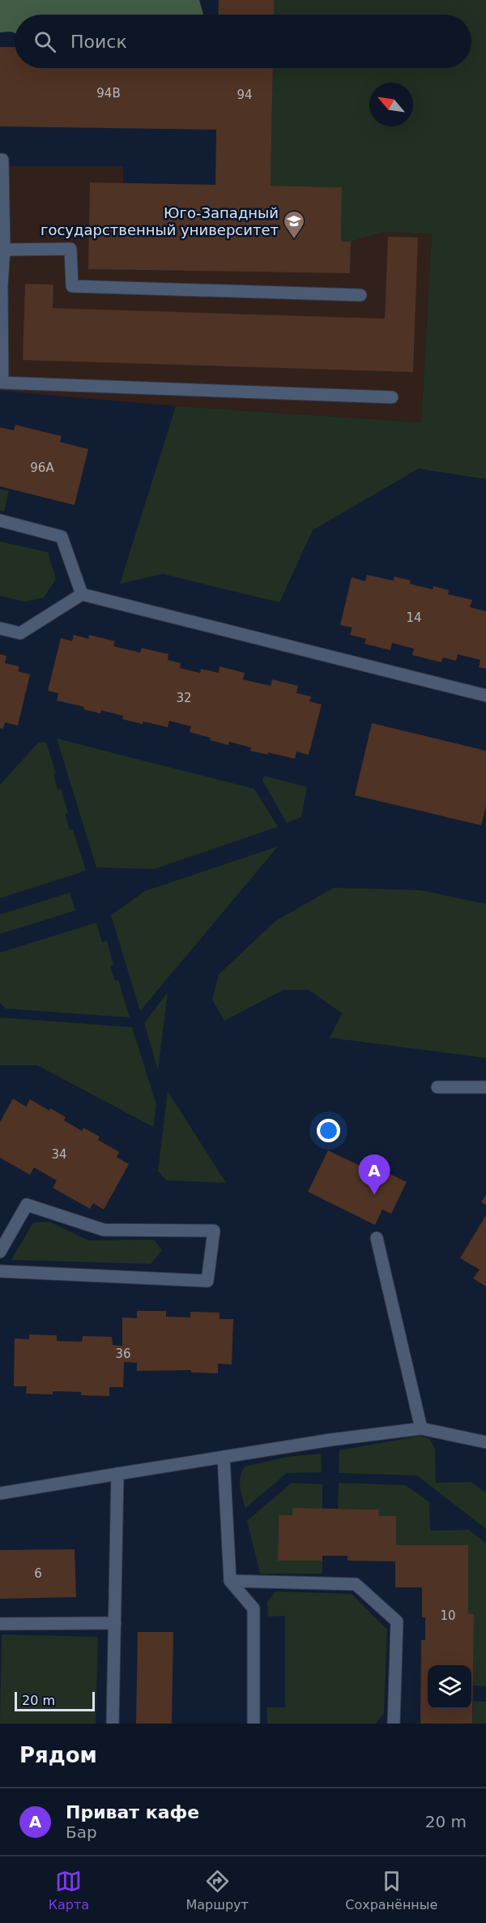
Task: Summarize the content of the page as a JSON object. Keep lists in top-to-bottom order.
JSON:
{
  "places": {
    "school or university": ["Юго-Западный государственный университет"]
  },
  "house_numbers": [
    "94В",
    "94",
    "96А",
    "14",
    "32",
    "34",
    "36",
    "6",
    "10"
  ],
  "scale_bar": "20 m",
  "north": "top left",
  "page": {
    "search": "Поиск",
    "pins": "A",
    "scale": "20 m",
    "heading": "Рядом",
    "list": [
      {
        "mark": "A",
        "name": "Приват кафе",
        "note": "Бар",
        "value": "20 m"
      }
    ],
    "nav": ["Карта", "Маршрут", "Сохранённые"]
  }
}
